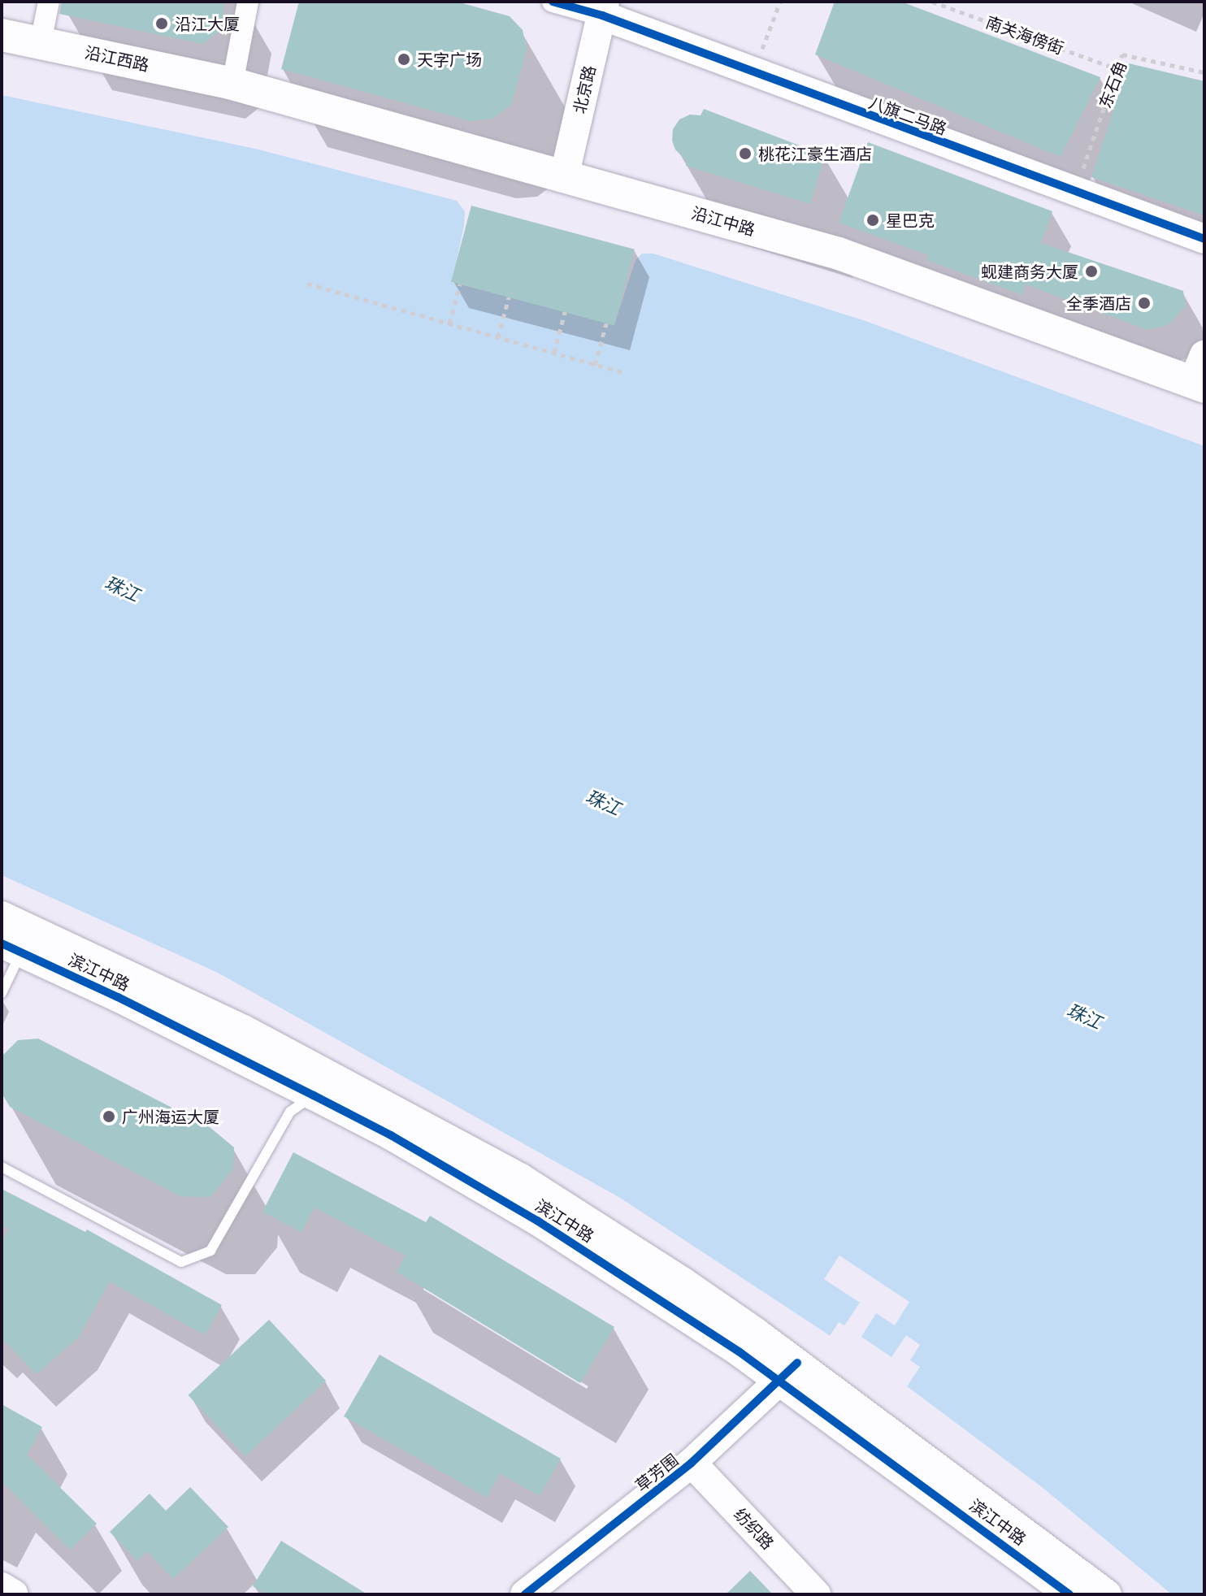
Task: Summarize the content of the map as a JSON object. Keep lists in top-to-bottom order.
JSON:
{
  "streets": {
    "main road": [
      "沿江西路",
      "北京路",
      "八旗二马路",
      "沿江中路",
      "滨江中路",
      "草芳围",
      "纺织路"
    ],
    "path": ["南关海傍街", "东石角"]
  },
  "crossings": [
    ["南关海傍街", "东石角"],
    ["沿江西路", "沿江中路"],
    ["东石角", "八旗二马路"],
    ["北京路", "八旗二马路"],
    ["北京路", "沿江中路"],
    ["滨江中路", "草芳围"],
    ["草芳围", "纺织路"]
  ],
  "water": ["珠江"],
  "places": [
    "沿江大厦",
    "天字广场",
    "桃花江豪生酒店",
    "星巴克",
    "蚬建商务大厦",
    "全季酒店",
    "广州海运大厦"
  ]
}
